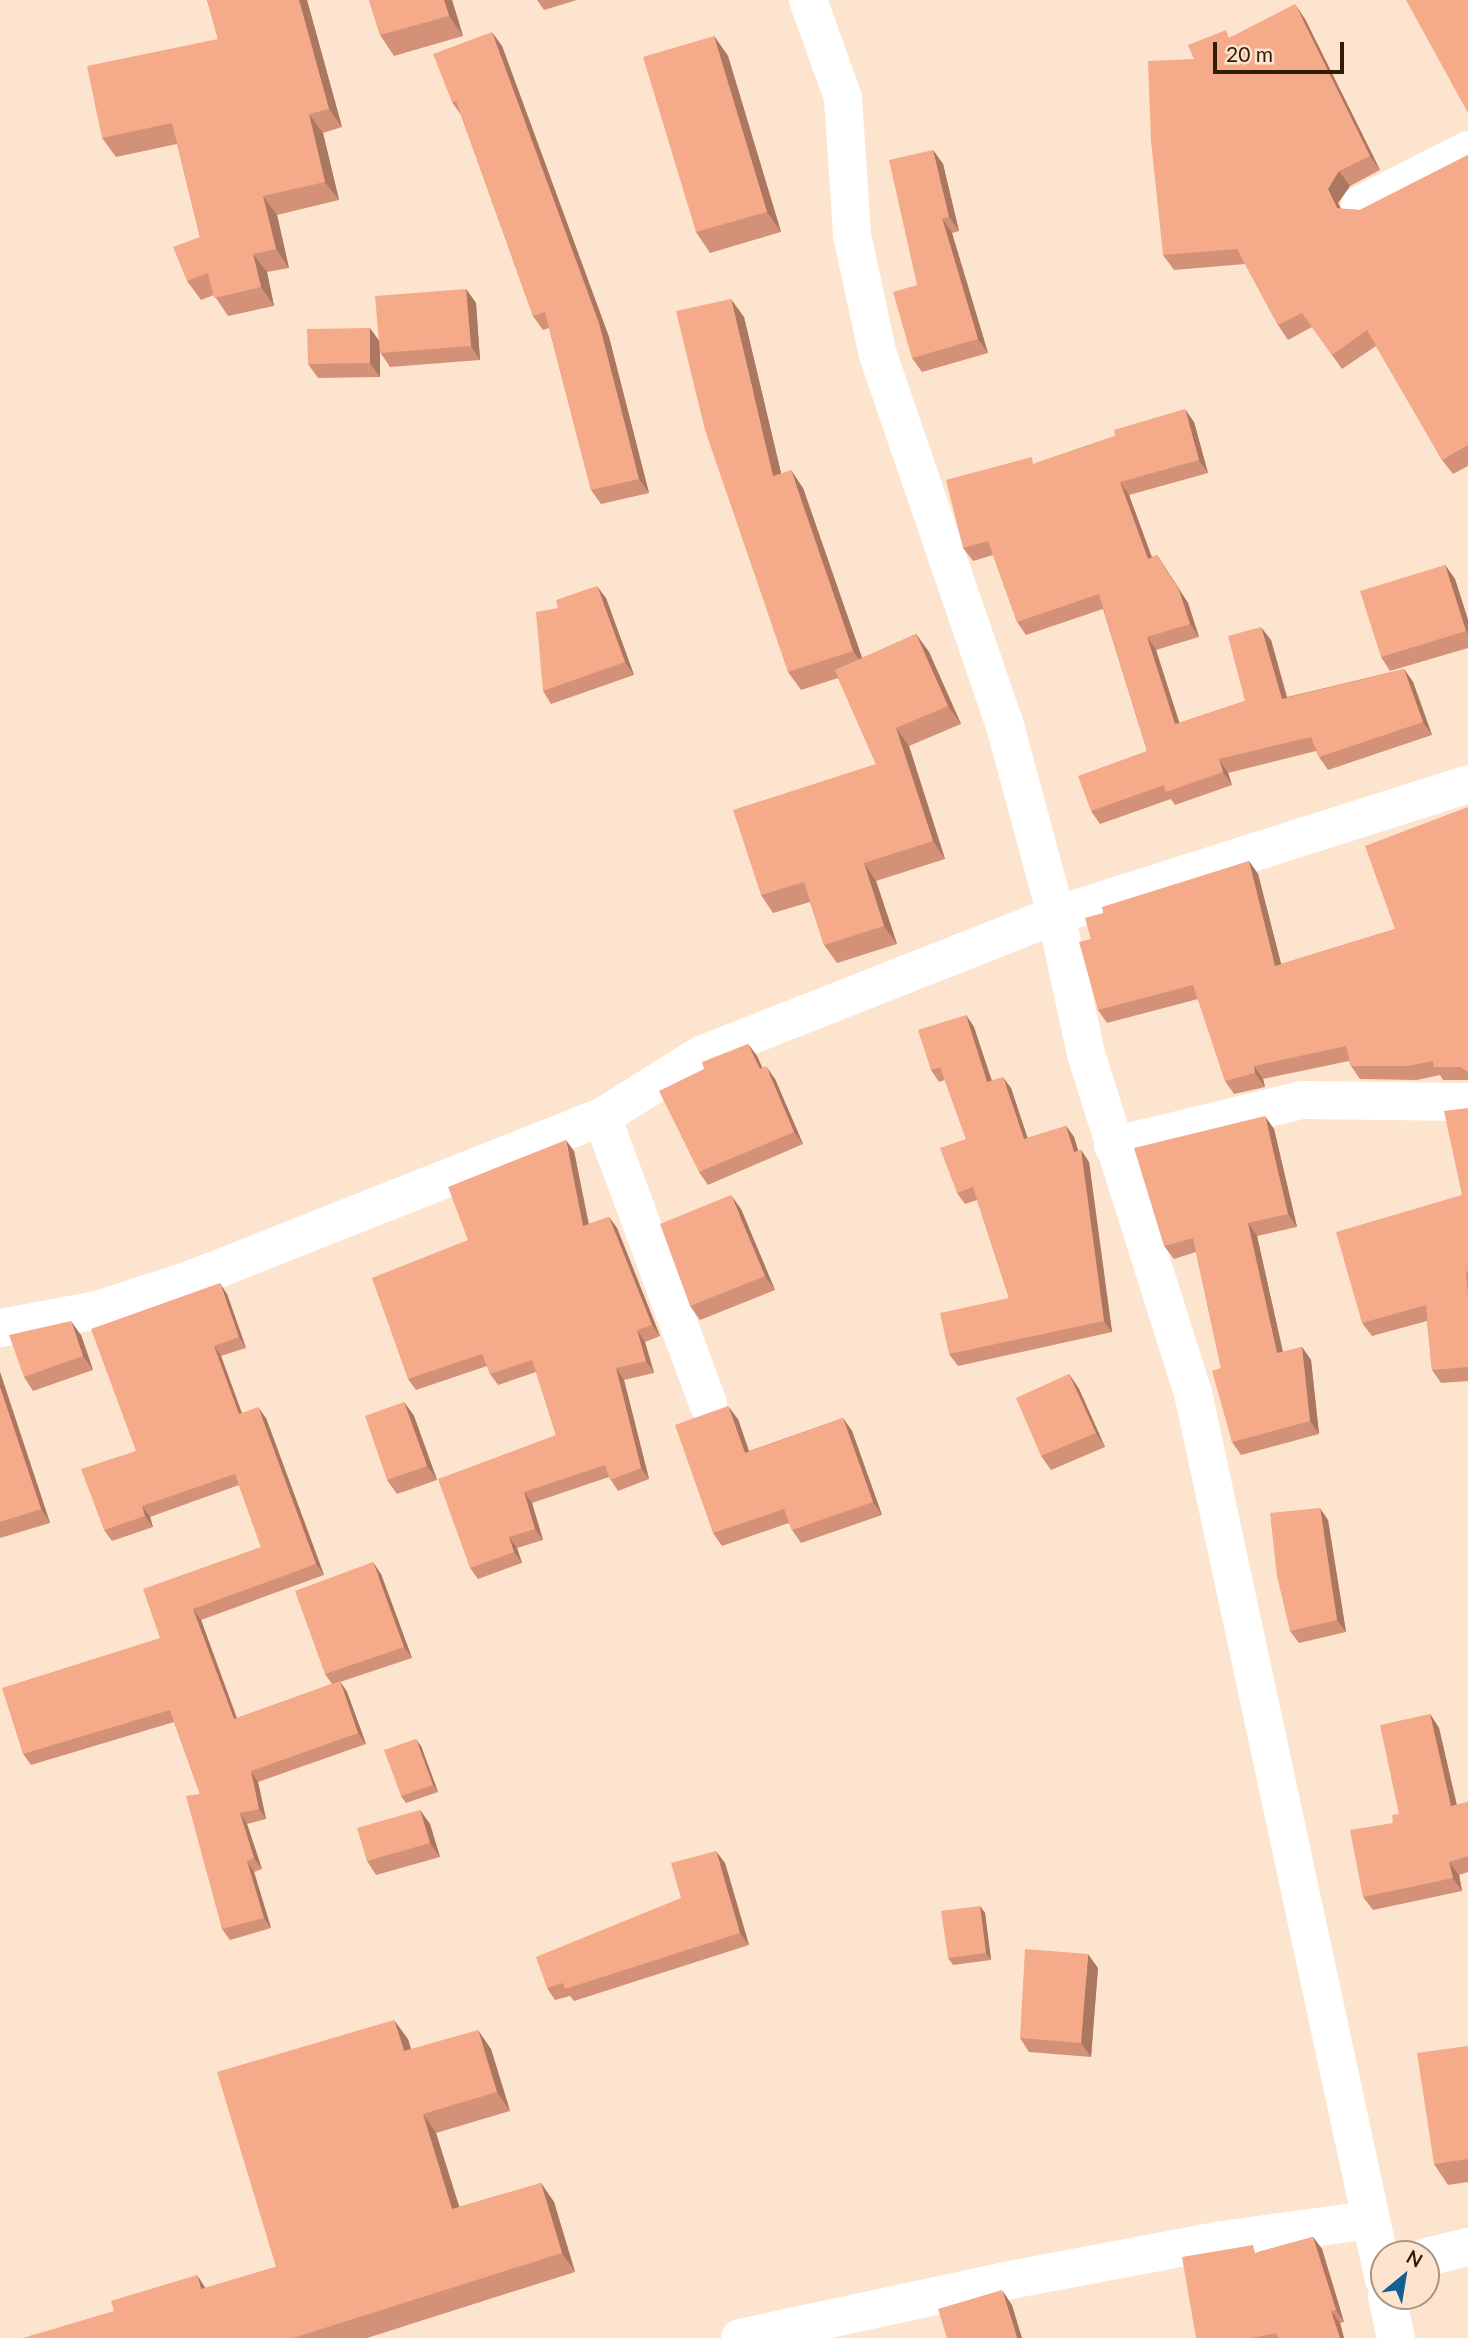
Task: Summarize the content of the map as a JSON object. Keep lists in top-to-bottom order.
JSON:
{
  "scale_bar": "20 m",
  "north": "top right"
}
